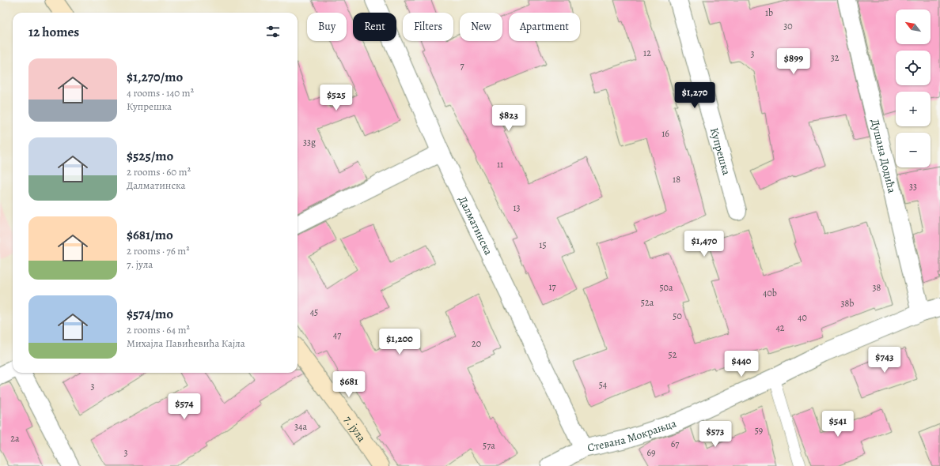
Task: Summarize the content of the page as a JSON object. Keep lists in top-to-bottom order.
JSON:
{
  "streets": {
    "main road": ["7. јула"],
    "street": [
      "Купрешка",
      "Душана Додића",
      "Далматинска",
      "Стевана Мокрањца"
    ]
  },
  "crossings": [
    ["Душана Додића", "Стевана Мокрањца"],
    ["Далматинска", "Стевана Мокрањца"]
  ],
  "house_numbers": [
    "1b",
    "30",
    "12",
    "3",
    "32",
    "7",
    "16",
    "33g",
    "11",
    "18",
    "33",
    "13",
    "15",
    "17",
    "50a",
    "38",
    "40b",
    "52a",
    "38b",
    "45",
    "50",
    "40",
    "42",
    "47",
    "20",
    "52",
    "54",
    "3",
    "34a",
    "59",
    "2a",
    "67",
    "57a",
    "3",
    "69"
  ],
  "north": "top left",
  "page": {
    "map_buttons": ["+", "−"],
    "chip": [
      "Buy",
      "Rent",
      "Filters",
      "New",
      "Apartment"
    ],
    "heading": "12 homes",
    "price": [
      "$899",
      "$1,270",
      "$525",
      "$823",
      "$1,470",
      "$1,200",
      "$743",
      "$440",
      "$681",
      "$574",
      "$541",
      "$573"
    ],
    "list": [
      {
        "name": "$1,270/mo",
        "note": "4 rooms · 140 m² · Купрешка"
      },
      {
        "name": "$525/mo",
        "note": "2 rooms · 60 m² · Далматинска"
      },
      {
        "name": "$681/mo",
        "note": "2 rooms · 76 m² · 7. јула"
      },
      {
        "name": "$574/mo",
        "note": "2 rooms · 64 m² · Михајла Павићевића Кајла"
      }
    ]
  }
}
